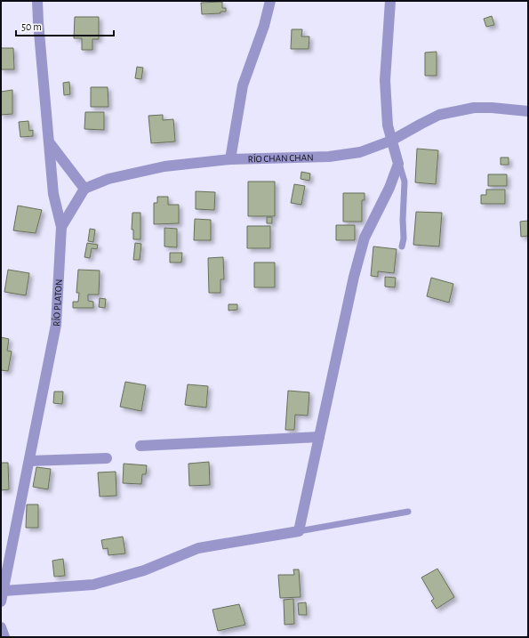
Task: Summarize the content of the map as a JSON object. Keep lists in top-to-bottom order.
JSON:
{
  "streets": {
    "street": ["RÍO CHAN CHAN", "RÍO PLATON"]
  },
  "scale_bar": "50 m"
}
